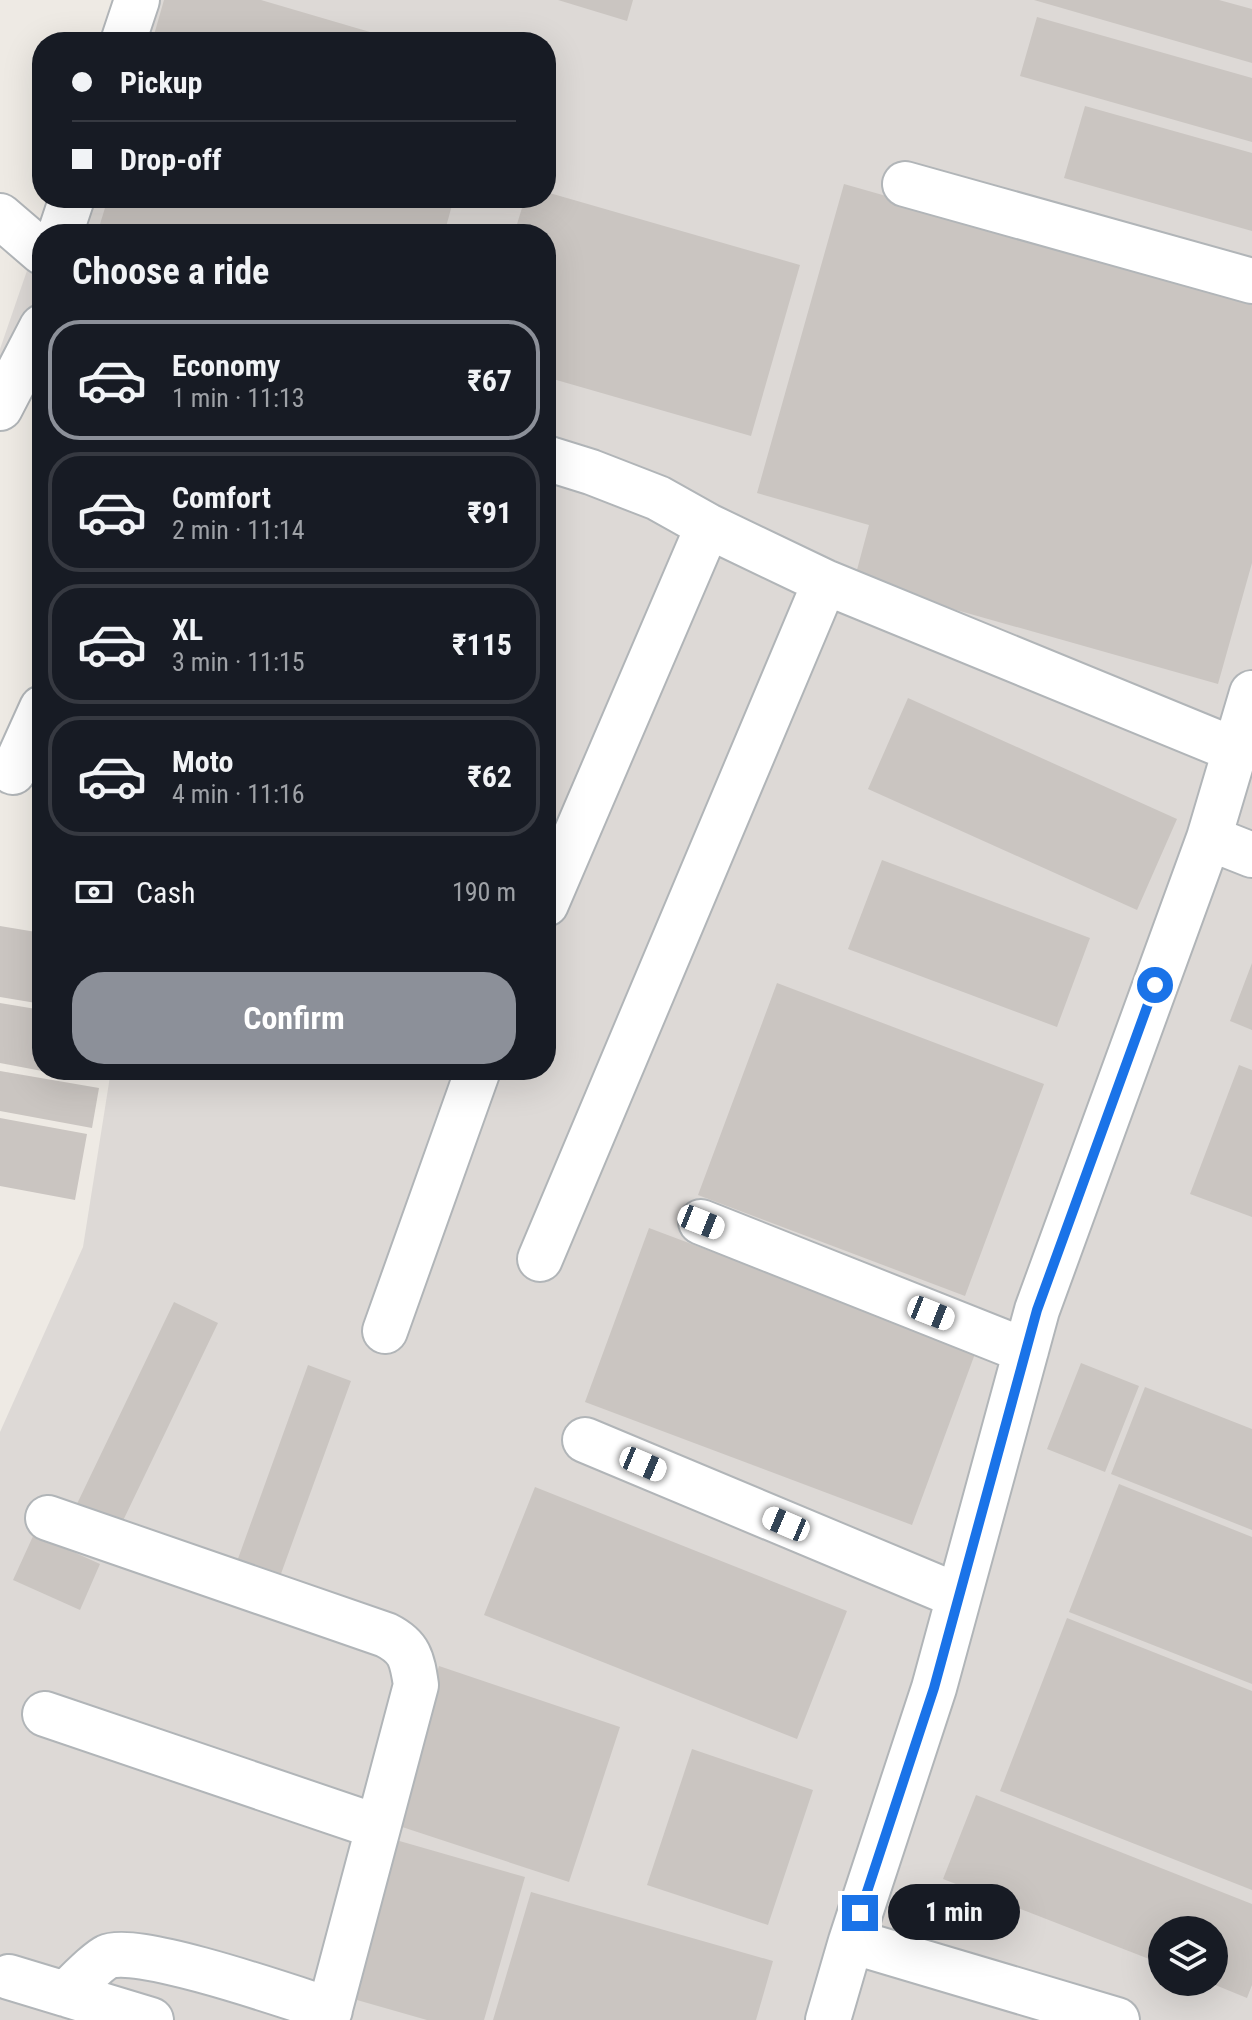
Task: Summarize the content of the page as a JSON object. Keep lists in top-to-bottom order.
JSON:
{
  "page": {
    "banner": ["Pickup", "Drop-off"],
    "heading": "Choose a ride",
    "list": [
      {
        "name": "Economy",
        "note": "1 min · 11:13",
        "value": "₹67"
      },
      {
        "name": "Comfort",
        "note": "2 min · 11:14",
        "value": "₹91"
      },
      {
        "name": "XL",
        "note": "3 min · 11:15",
        "value": "₹115"
      },
      {
        "name": "Moto",
        "note": "4 min · 11:16",
        "value": "₹62"
      }
    ],
    "pay": ["Cash", "190 m"],
    "buttons": "Confirm",
    "bubble": "1 min"
  }
}
